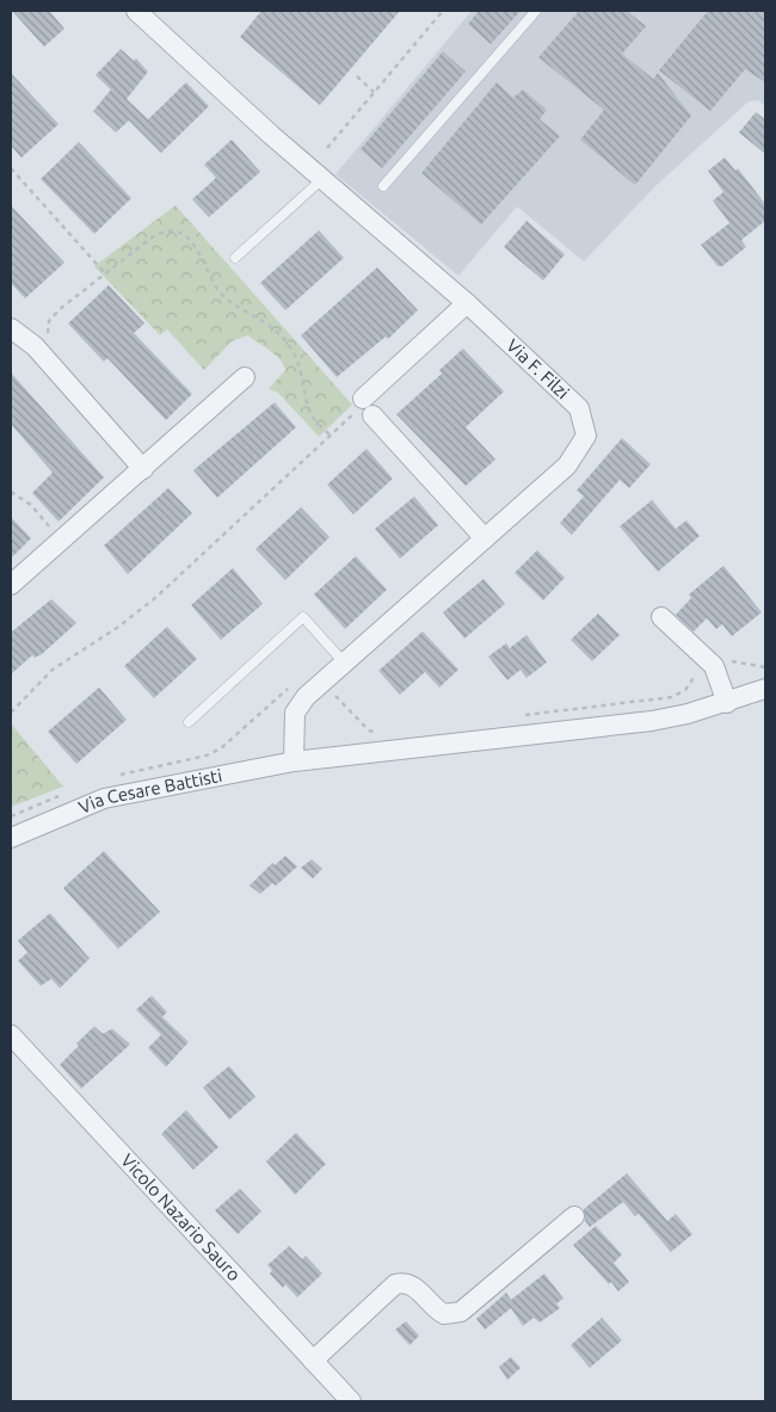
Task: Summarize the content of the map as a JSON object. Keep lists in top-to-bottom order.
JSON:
{
  "streets": {
    "street": ["Via F. Filzi", "Via Cesare Battisti", "Vicolo Nazario Sauro"]
  },
  "crossings": [
    ["Via F. Filzi", "Via Cesare Battisti"]
  ]
}
